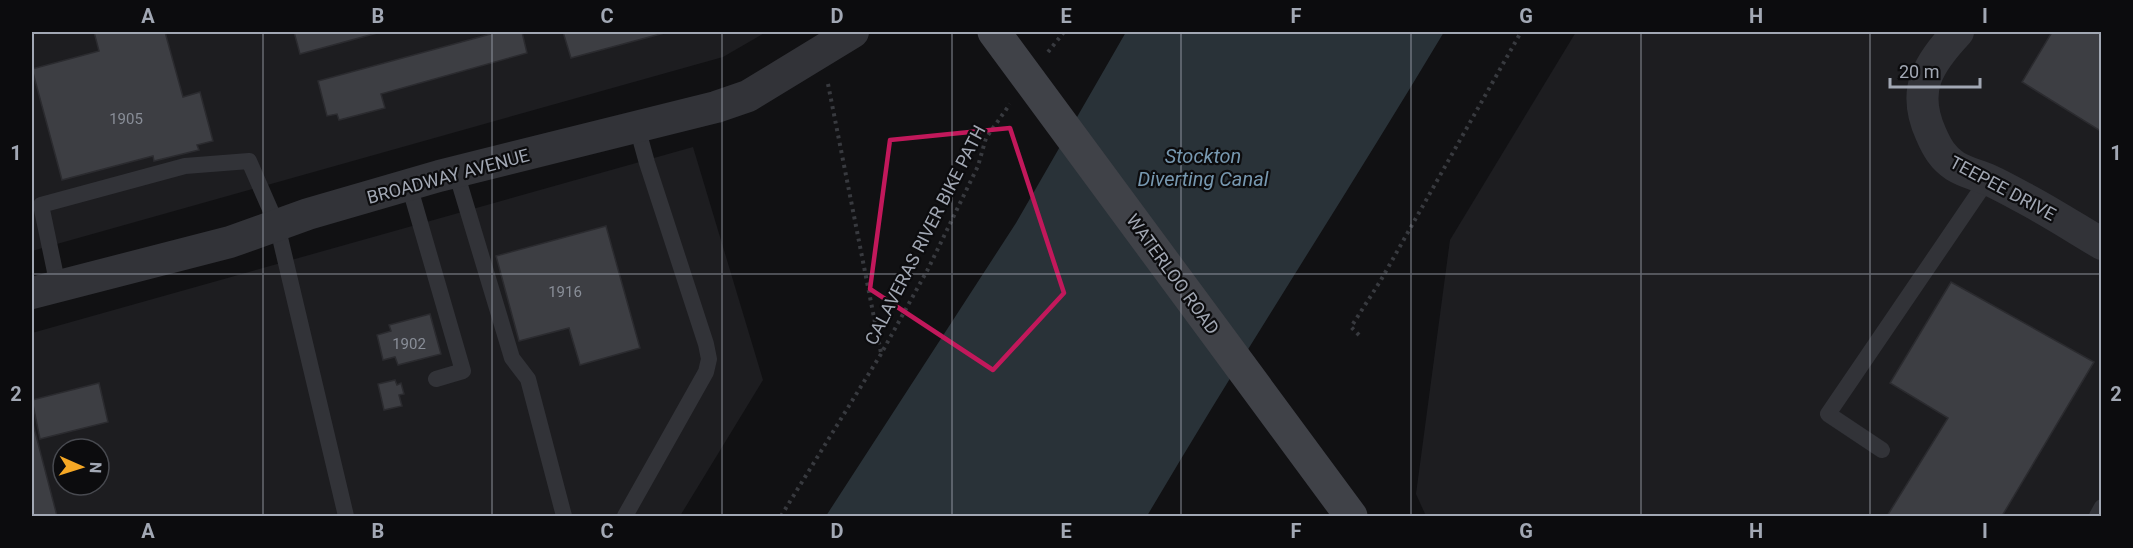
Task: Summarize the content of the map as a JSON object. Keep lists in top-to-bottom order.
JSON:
{
  "streets": {
    "main road": ["WATERLOO ROAD"],
    "street": ["BROADWAY AVENUE", "TEEPEE DRIVE"],
    "path": ["CALAVERAS RIVER BIKE PATH"]
  },
  "crossings": [
    ["CALAVERAS RIVER BIKE PATH", "WATERLOO ROAD"]
  ],
  "water": ["Stockton Diverting Canal"],
  "house_numbers": ["1905", "1916", "1902"],
  "scale_bar": "20 m",
  "north": "right",
  "grid": {
    "columns": [
      "A",
      "B",
      "C",
      "D",
      "E",
      "F",
      "G",
      "H",
      "I"
    ],
    "rows": ["1", "2"]
  }
}
